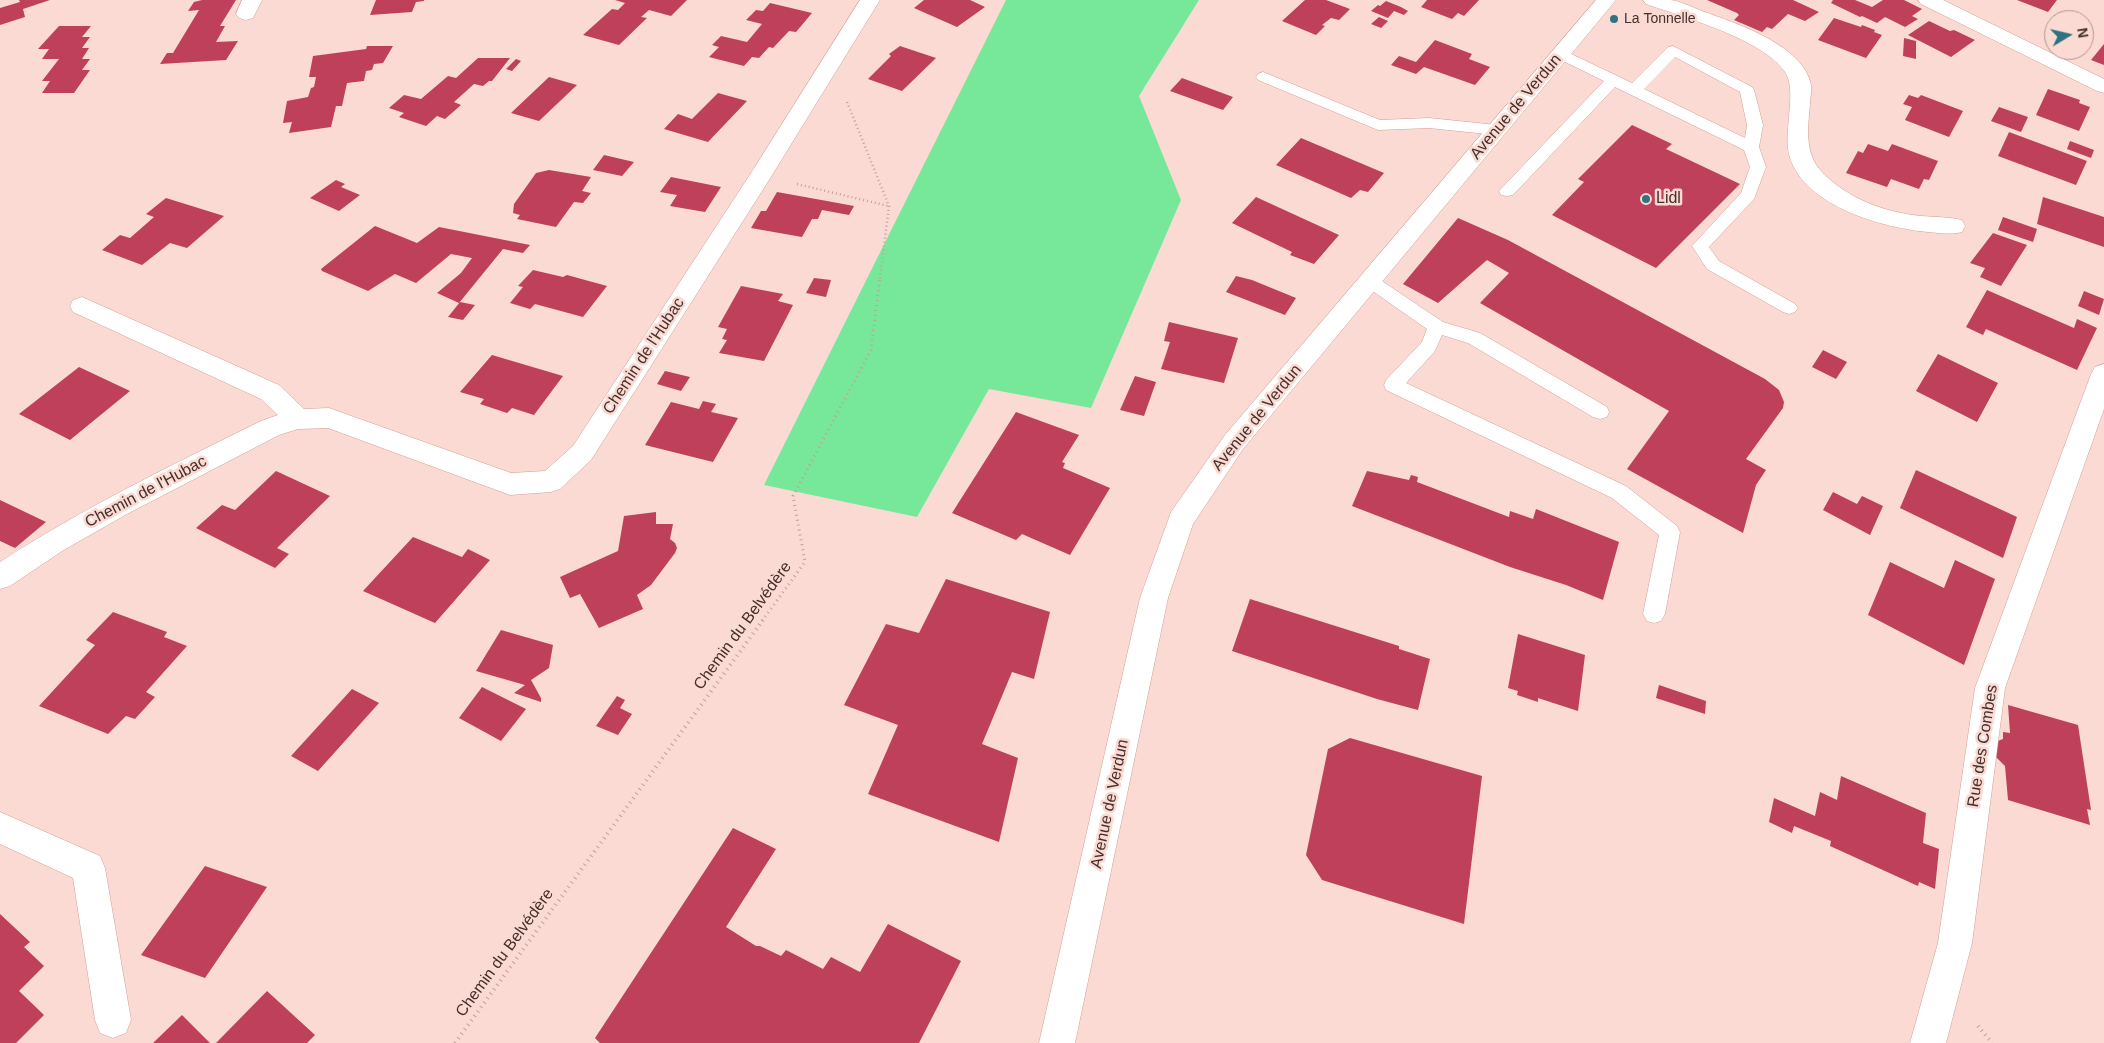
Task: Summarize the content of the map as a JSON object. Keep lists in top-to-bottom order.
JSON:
{
  "streets": {
    "street": ["Avenue de Verdun", "Chemin de l'Hubac", "Rue des Combes"],
    "path": ["Chemin du Belvédère"]
  },
  "places": ["La Tonnelle", "Lidl"],
  "north": "right"
}
